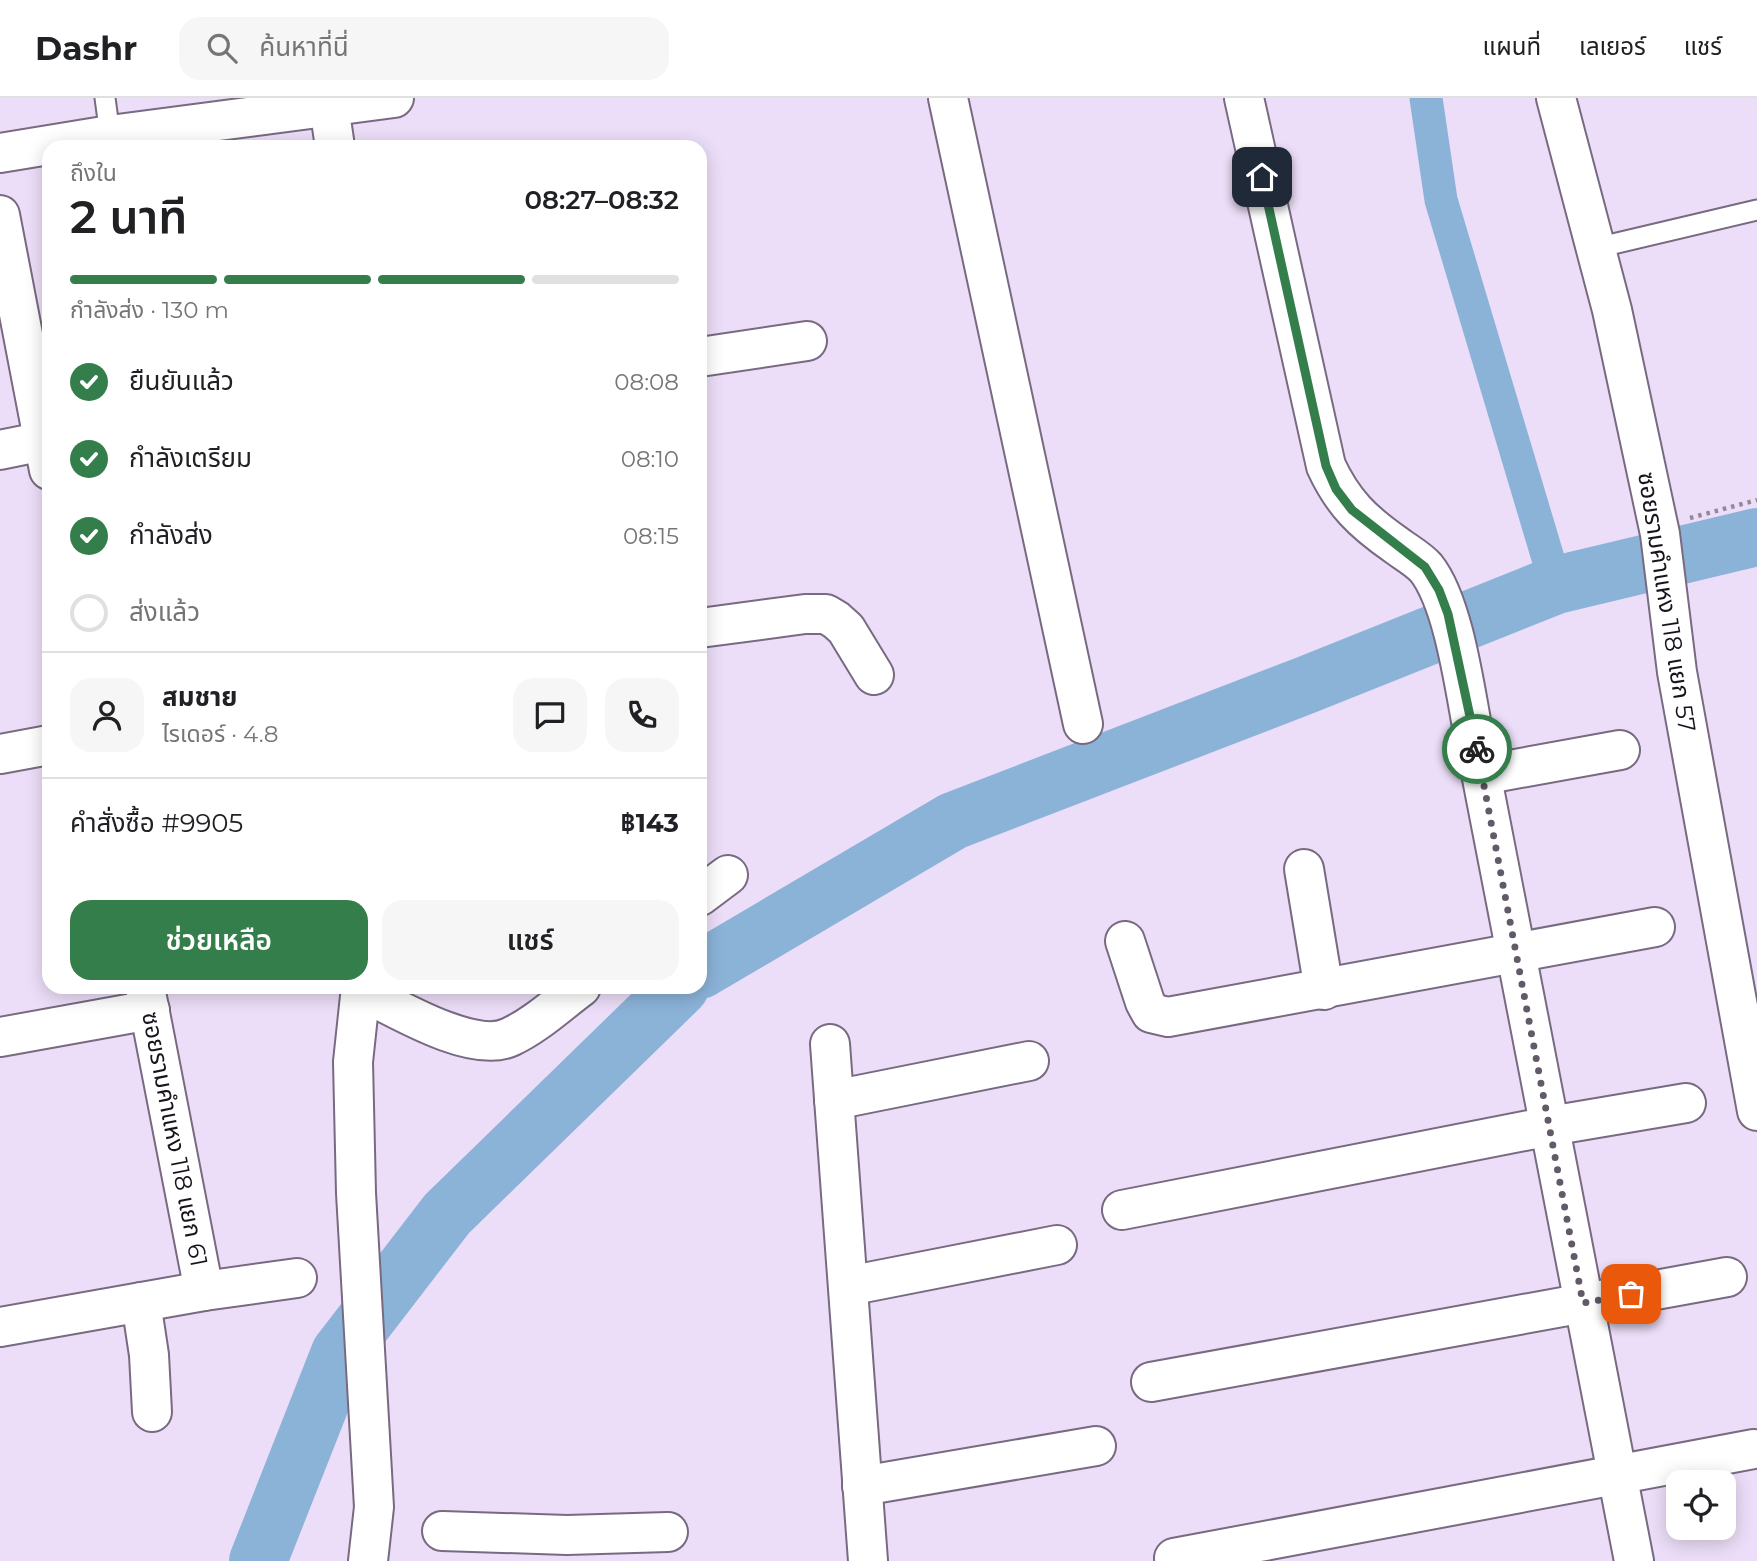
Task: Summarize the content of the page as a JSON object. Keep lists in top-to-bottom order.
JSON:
{
  "streets": {
    "street": ["ซอยรามคำแหง 118 แยก 57", "ซอยรามคำแหง 118 แยก 61"]
  },
  "page": {
    "header": "Dashr",
    "search": "ค้นหาที่นี่",
    "nav": ["แผนที่", "เลเยอร์", "แชร์"],
    "heading": ["2 นาที", "ถึงใน", "08:27–08:32"],
    "panel": [
      "สมชาย",
      "ไรเดอร์ · 4.8",
      "คำสั่งซื้อ #9905",
      "฿143"
    ],
    "bar": "กำลังส่ง · 130 m",
    "list": [
      ["ยืนยันแล้ว", "08:08"],
      ["กำลังเตรียม", "08:10"],
      ["กำลังส่ง", "08:15"],
      "ส่งแล้ว"
    ],
    "buttons": ["ช่วยเหลือ", "แชร์"]
  }
}
